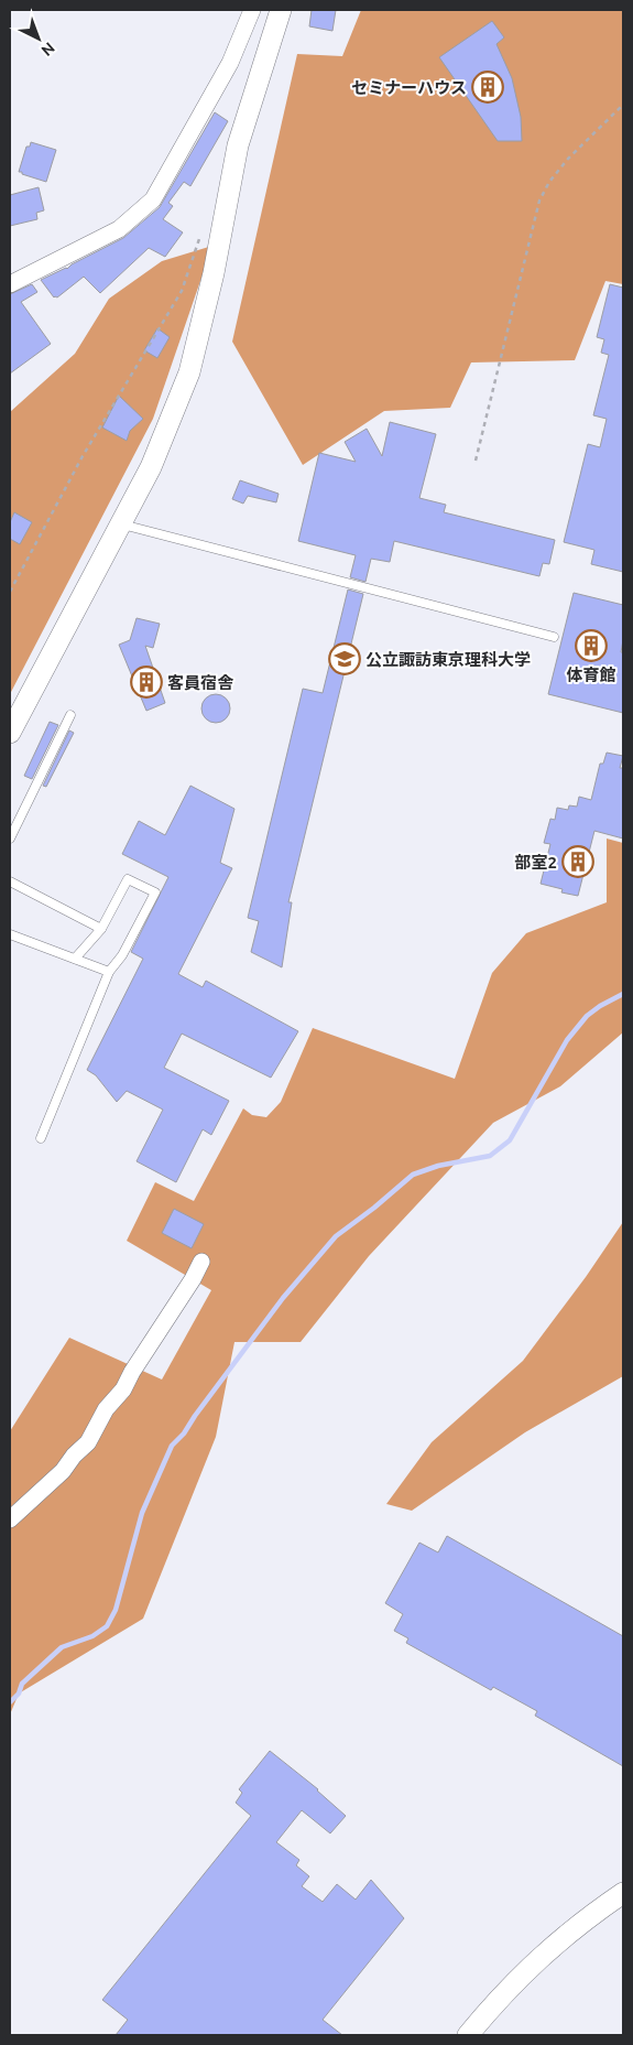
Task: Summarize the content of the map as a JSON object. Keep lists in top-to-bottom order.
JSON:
{
  "places": {
    "building": [
      "セミナーハウス",
      "体育館",
      "客員宿舎",
      "部室2"
    ],
    "school or university": ["公立諏訪東京理科大学"]
  },
  "north": "bottom right"
}
